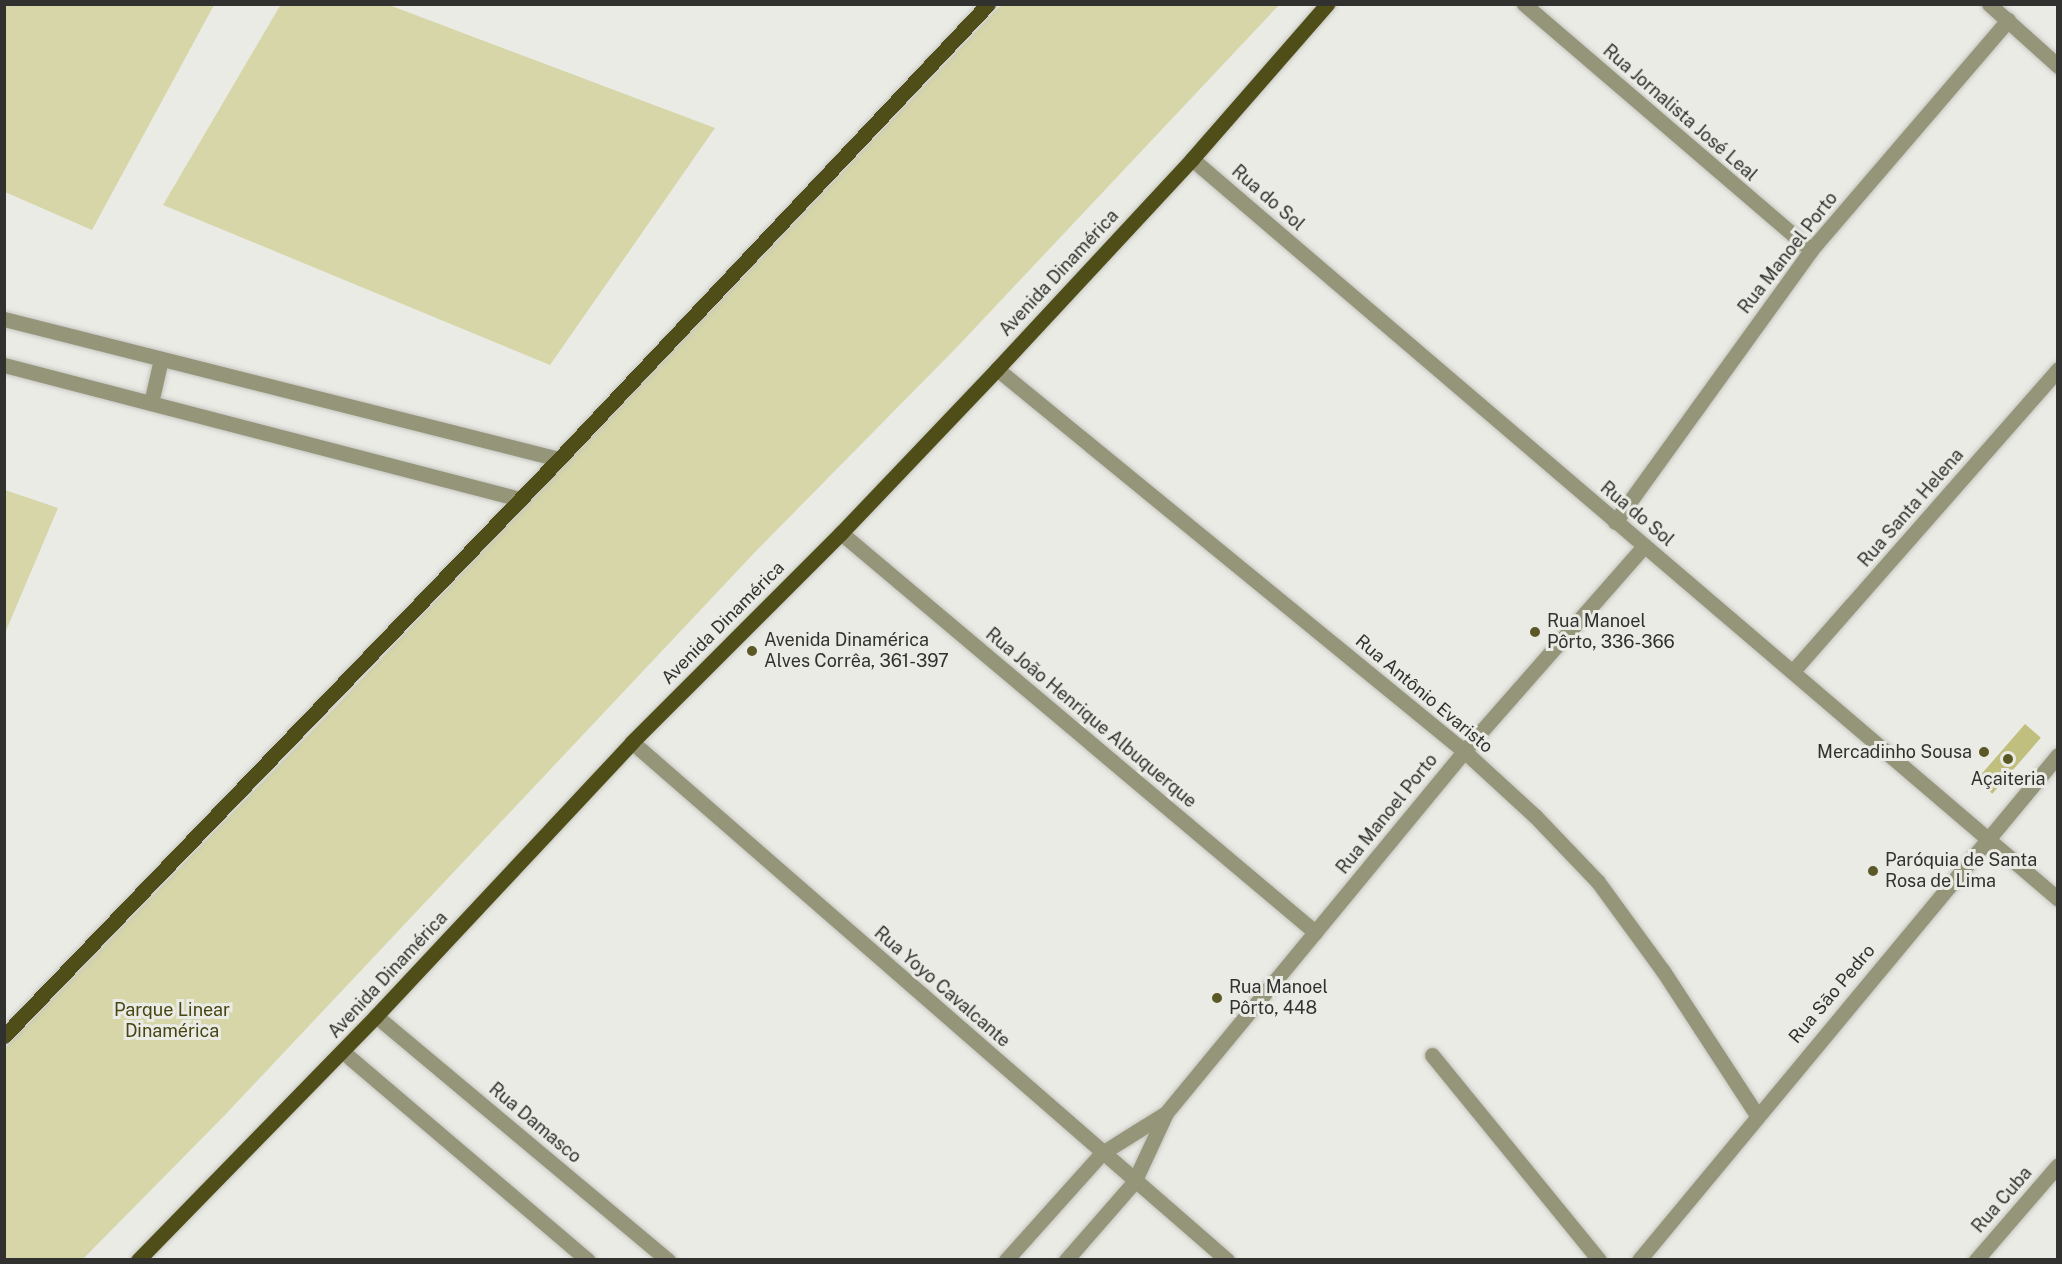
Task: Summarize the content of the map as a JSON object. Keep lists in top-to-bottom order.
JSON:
{
  "streets": {
    "main road": ["Avenida Dinamérica"],
    "street": [
      "Rua Jornalista José Leal",
      "Rua do Sol",
      "Rua Manoel Porto",
      "Rua Santa Helena",
      "Rua Antônio Evaristo",
      "Rua João Henrique Albuquerque",
      "Rua Yoyo Cavalcante",
      "Rua São Pedro",
      "Rua Damasco",
      "Rua Cuba"
    ]
  },
  "crossings": [
    ["Rua Jornalista José Leal", "Rua Manoel Porto"],
    ["Rua do Sol", "Rua Manoel Porto"],
    ["Rua do Sol", "Avenida Dinamérica"],
    ["Rua do Sol", "Rua Santa Helena"],
    ["Rua do Sol", "Rua São Pedro"],
    ["Rua Manoel Porto", "Rua Antônio Evaristo"],
    ["Rua Manoel Porto", "Rua João Henrique Albuquerque"],
    ["Rua Manoel Porto", "Rua Yoyo Cavalcante"],
    ["Avenida Dinamérica", "Rua Antônio Evaristo"],
    ["Avenida Dinamérica", "Rua João Henrique Albuquerque"],
    ["Avenida Dinamérica", "Rua Yoyo Cavalcante"],
    ["Avenida Dinamérica", "Rua Damasco"],
    ["Rua Antônio Evaristo", "Rua São Pedro"]
  ],
  "parks": ["Parque Linear Dinamérica"],
  "places": [
    "Rua Manoel Pôrto, 336-366",
    "Avenida Dinamérica Alves Corrêa, 361-397",
    "Mercadinho Sousa",
    "Açaiteria",
    "Paróquia de Santa Rosa de Lima",
    "Rua Manoel Pôrto, 448"
  ]
}
